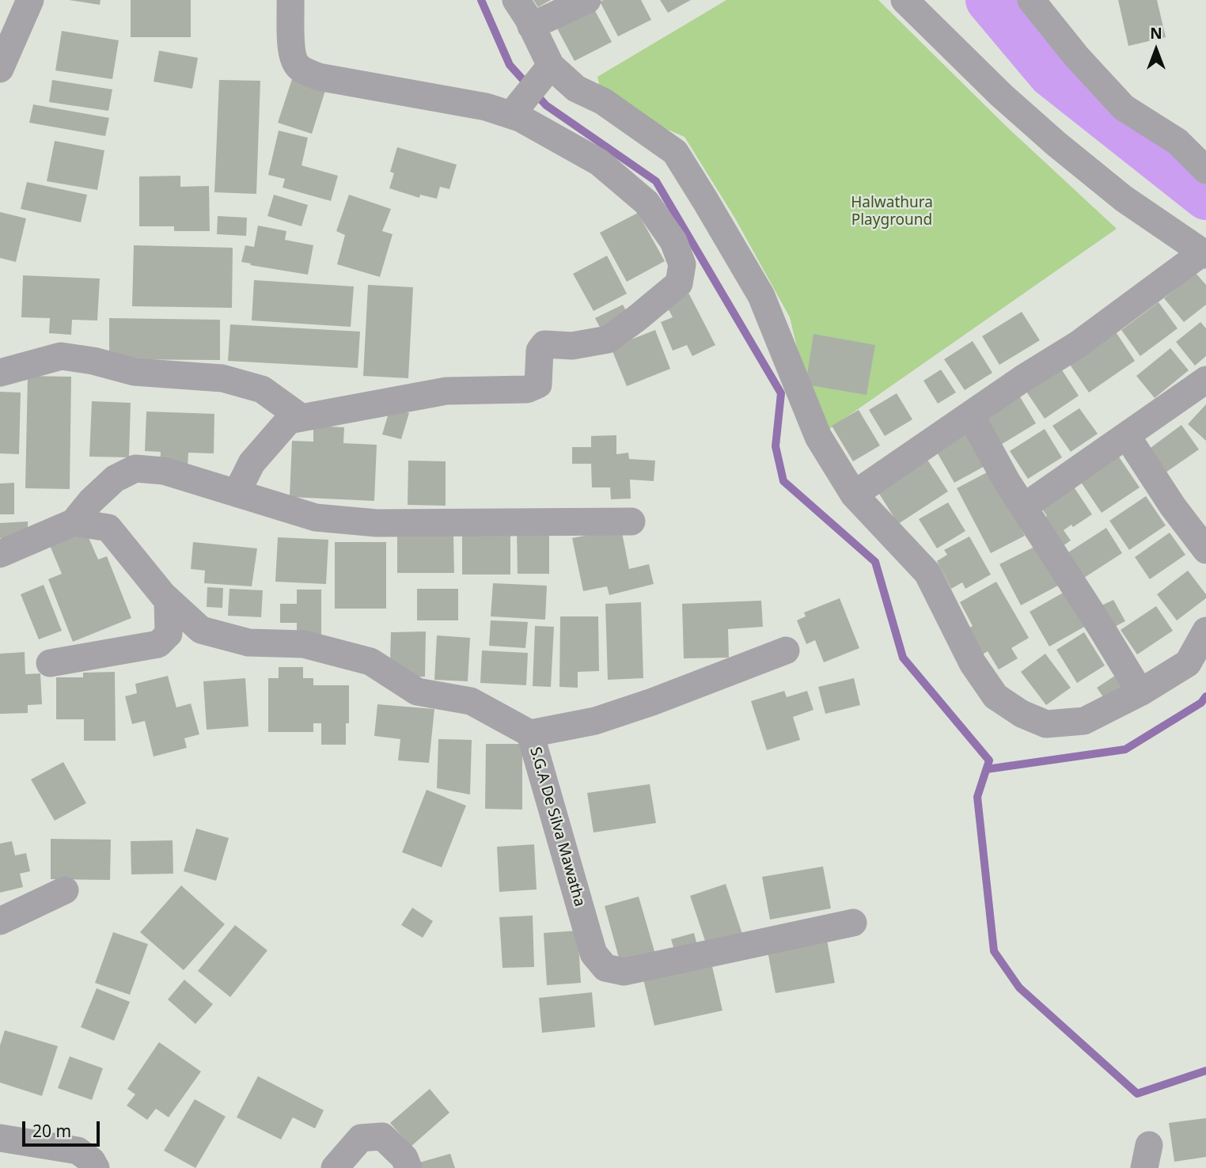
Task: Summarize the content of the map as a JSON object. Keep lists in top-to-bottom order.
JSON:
{
  "streets": {
    "street": ["S.G.A De Silva Mawatha"]
  },
  "parks": ["Halwathura Playground"],
  "scale_bar": "20 m",
  "north": "top"
}
